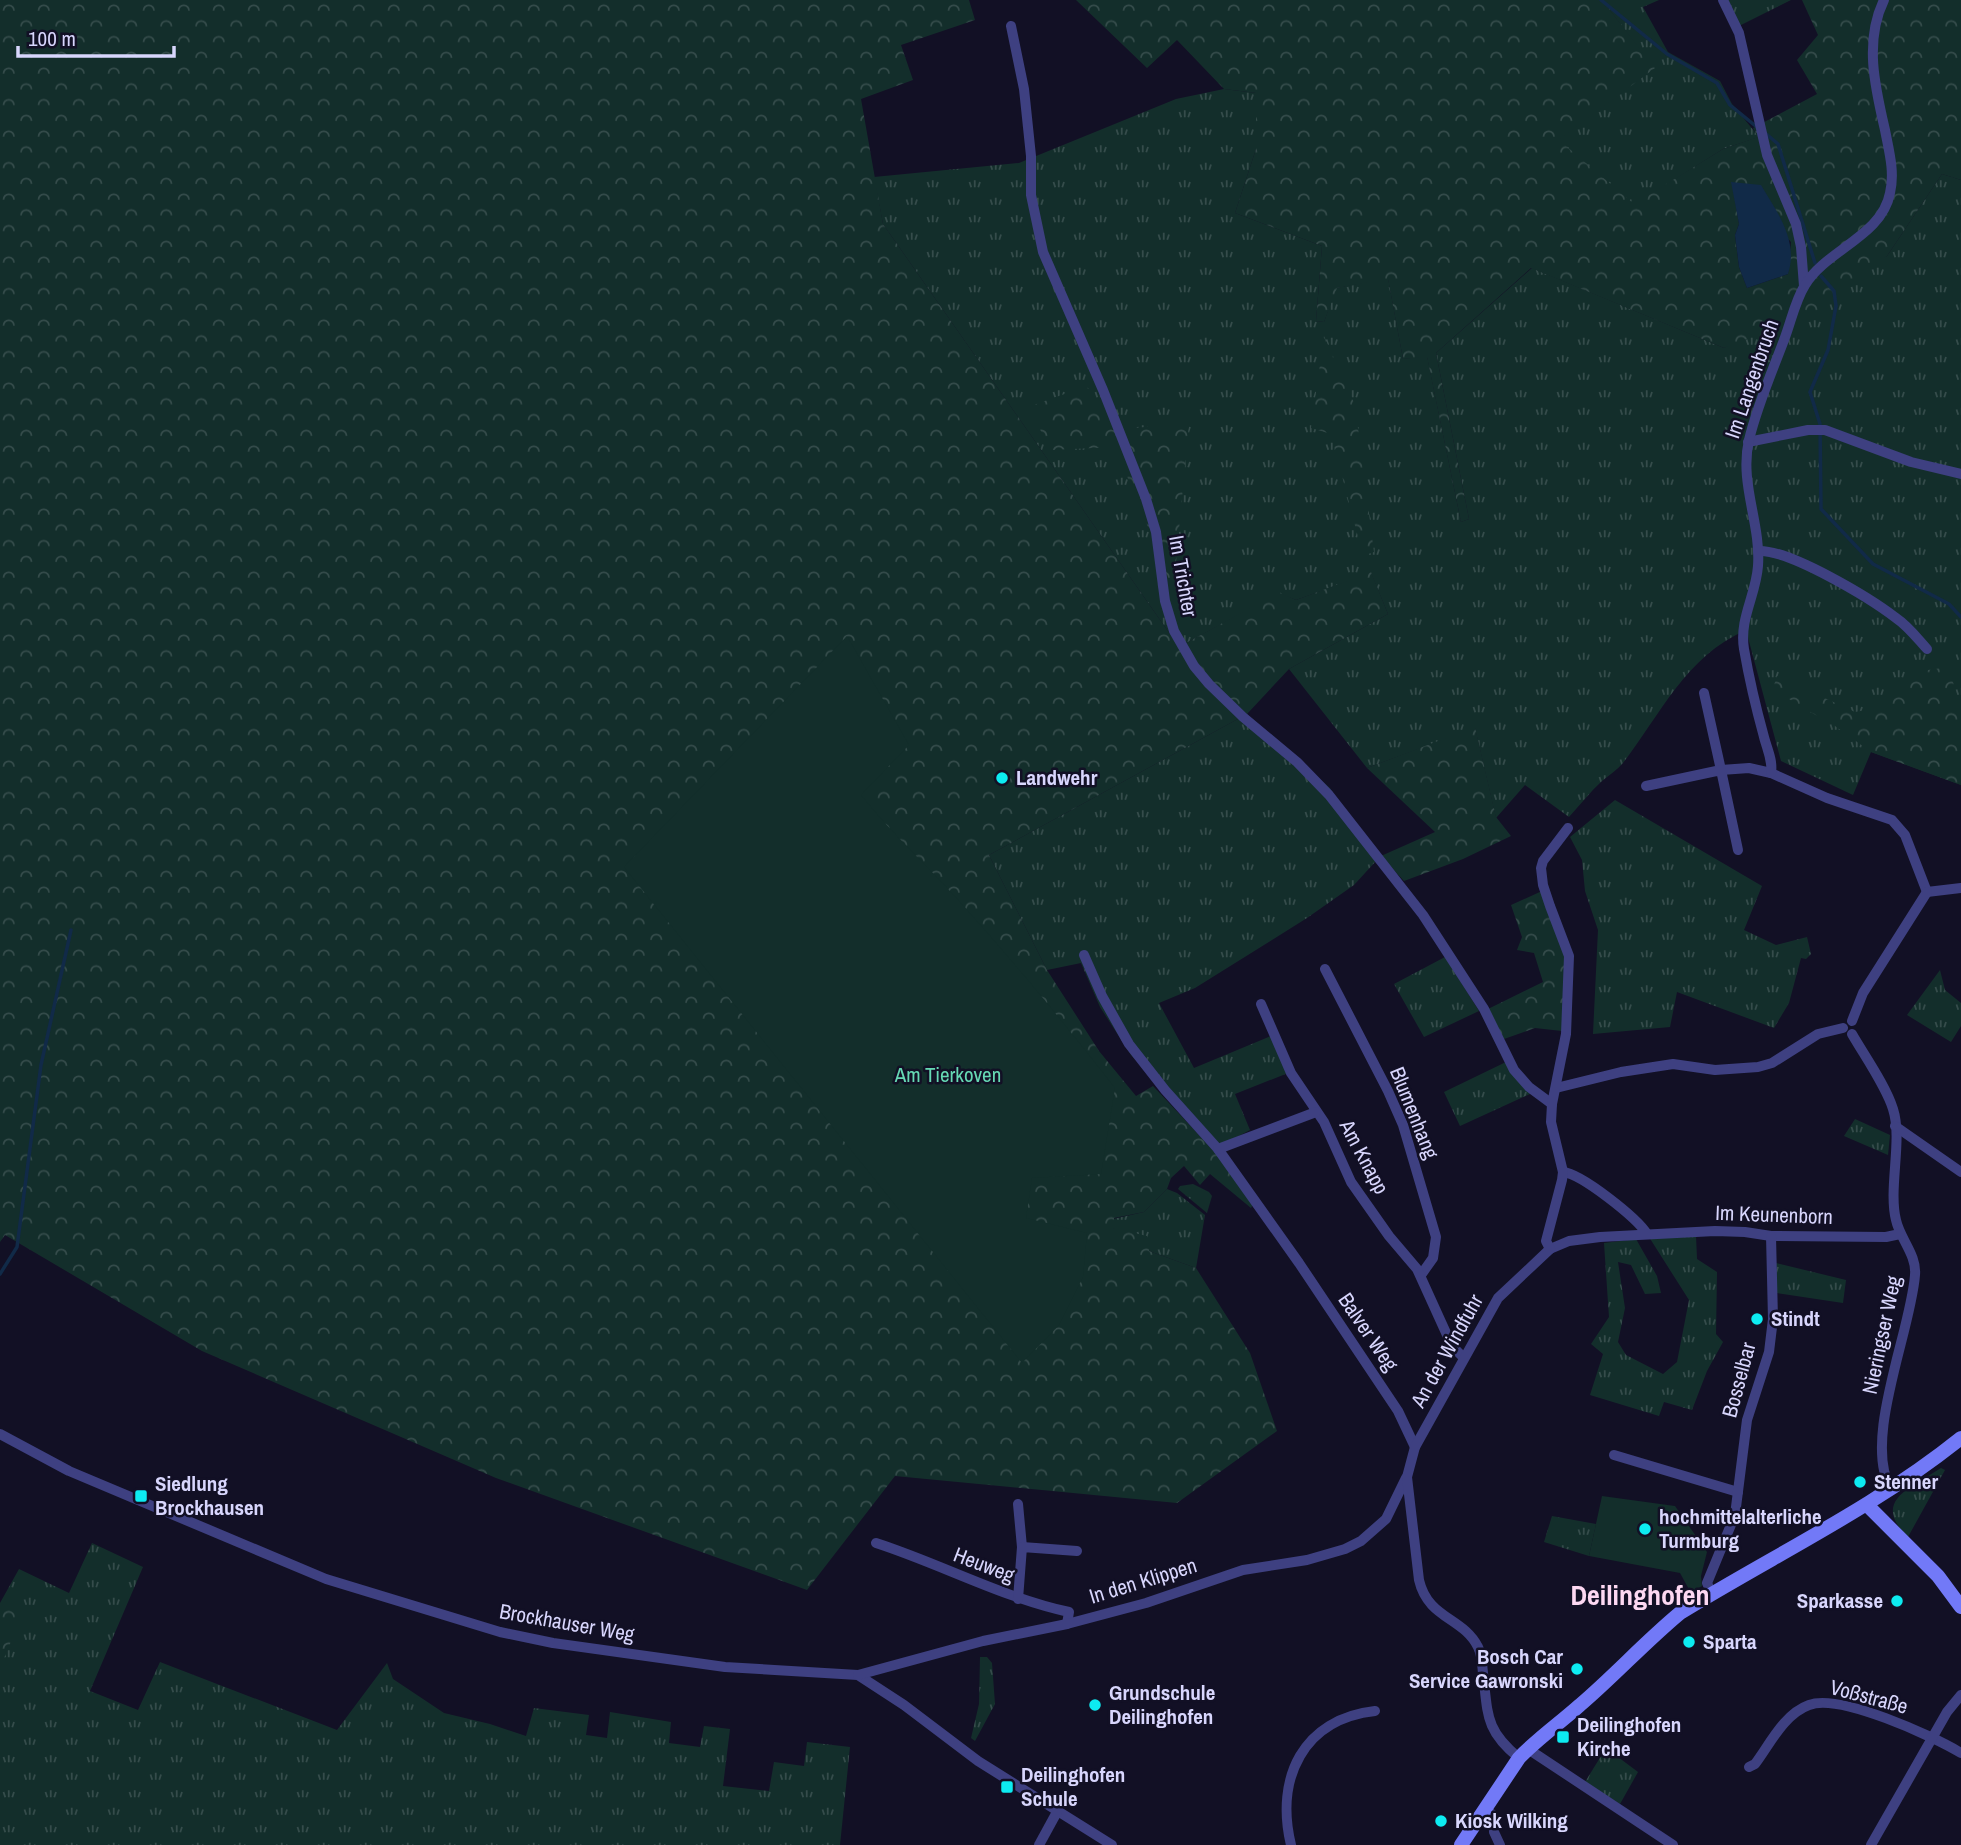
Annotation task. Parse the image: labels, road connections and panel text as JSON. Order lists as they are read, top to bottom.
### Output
{
  "streets": {
    "street": [
      "Im Langenbruch",
      "Im Trichter",
      "Blumenhang",
      "Am Knapp",
      "Im Keunenborn",
      "Balver Weg",
      "Nieringser Weg",
      "An der Windfuhr",
      "Bosselbar",
      "Heuweg",
      "In den Klippen",
      "Brockhauser Weg",
      "Voßstraße"
    ]
  },
  "crossings": [
    ["Blumenhang", "Am Knapp"],
    ["Am Knapp", "An der Windfuhr"],
    ["Im Keunenborn", "Nieringser Weg"],
    ["Im Keunenborn", "An der Windfuhr"],
    ["Im Keunenborn", "Bosselbar"],
    ["Balver Weg", "An der Windfuhr"],
    ["Heuweg", "In den Klippen"],
    ["In den Klippen", "Brockhauser Weg"]
  ],
  "districts": ["Deilinghofen"],
  "parks": ["Am Tierkoven"],
  "places": {
    "other": [
      "Landwehr",
      "Stindt",
      "Stenner",
      "hochmittelalterliche Turmburg",
      "Sparkasse",
      "Sparta",
      "Bosch Car Service Gawronski",
      "Grundschule Deilinghofen",
      "Kiosk Wilking"
    ],
    "transit": ["Siedlung Brockhausen", "Deilinghofen Kirche", "Deilinghofen Schule"]
  },
  "scale_bar": "100 m"
}
